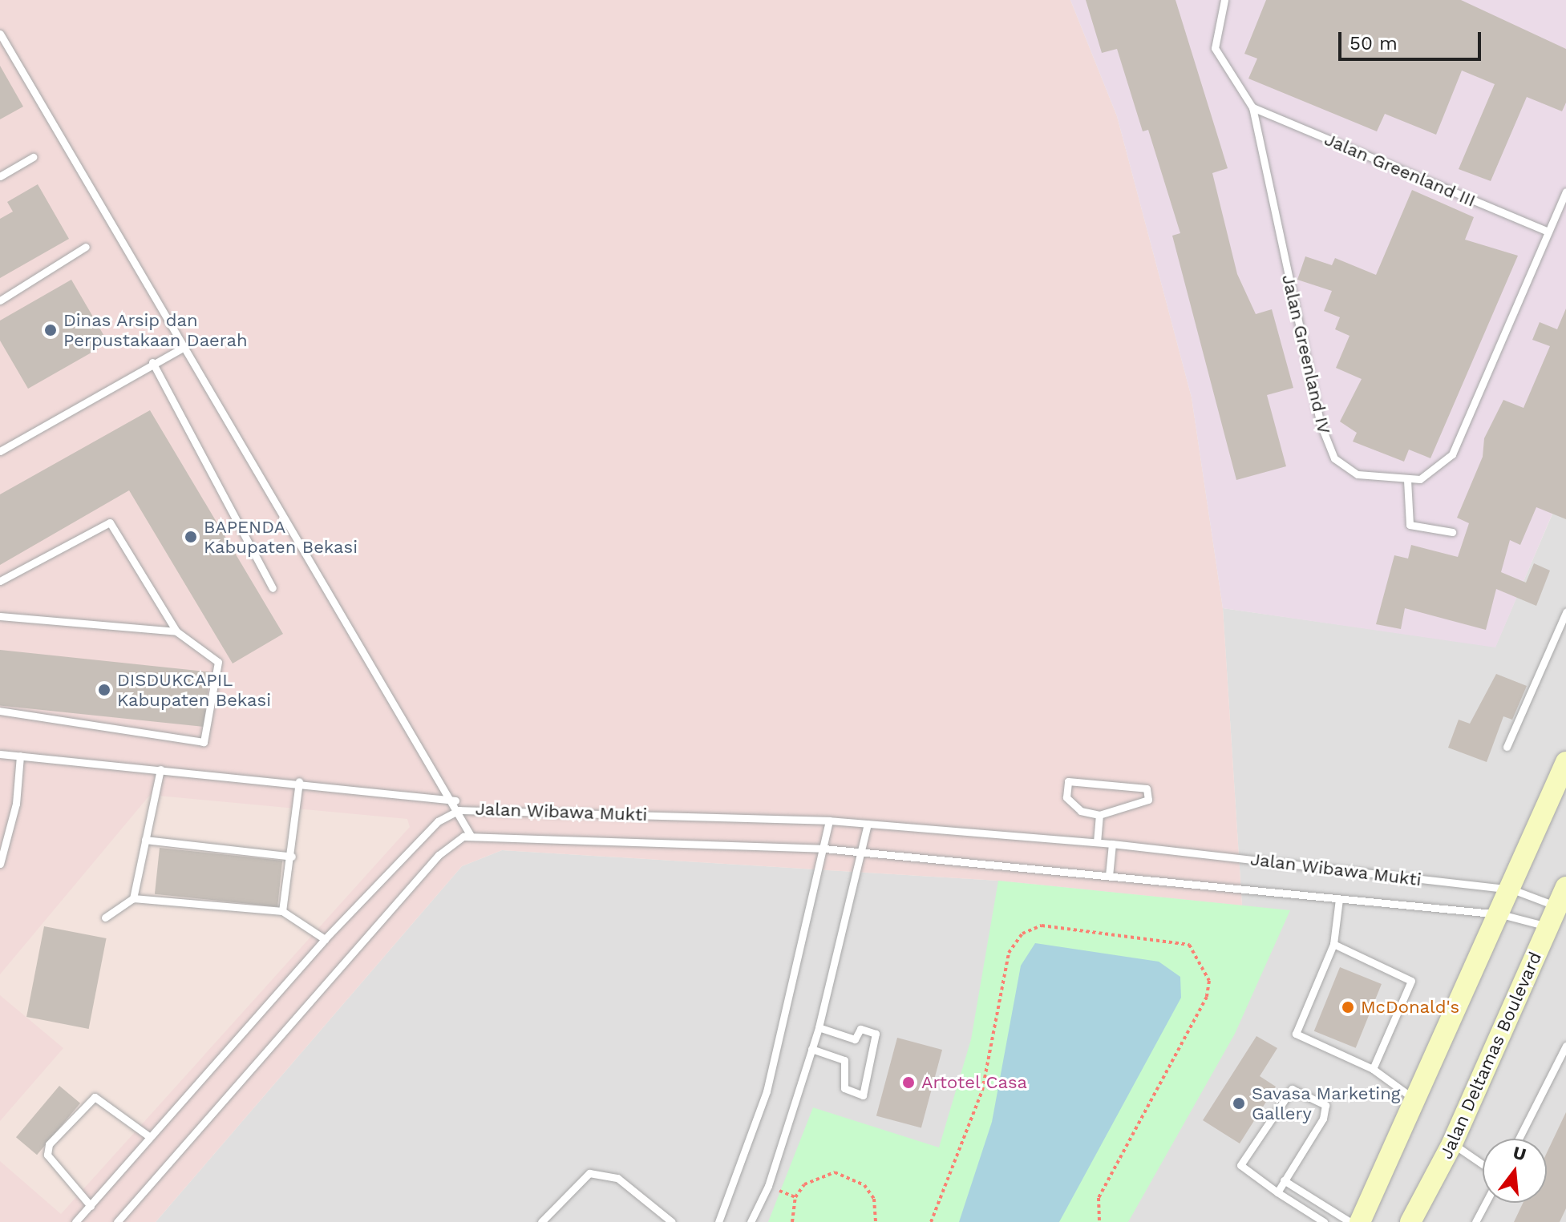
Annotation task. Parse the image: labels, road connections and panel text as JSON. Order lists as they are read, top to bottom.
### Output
{
  "streets": {
    "street": ["Jalan Deltamas Boulevard"],
    "lane": ["Jalan Greenland III", "Jalan Greenland IV", "Jalan Wibawa Mukti"]
  },
  "crossings": [
    ["Jalan Greenland III", "Jalan Greenland IV"],
    ["Jalan Wibawa Mukti", "Jalan Deltamas Boulevard"]
  ],
  "places": [
    "Dinas Arsip dan Perpustakaan Daerah",
    "BAPENDA Kabupaten Bekasi",
    "DISDUKCAPIL Kabupaten Bekasi",
    "McDonald's",
    "Artotel Casa",
    "Savasa Marketing Gallery"
  ],
  "scale_bar": "50 m",
  "north": "top"
}
